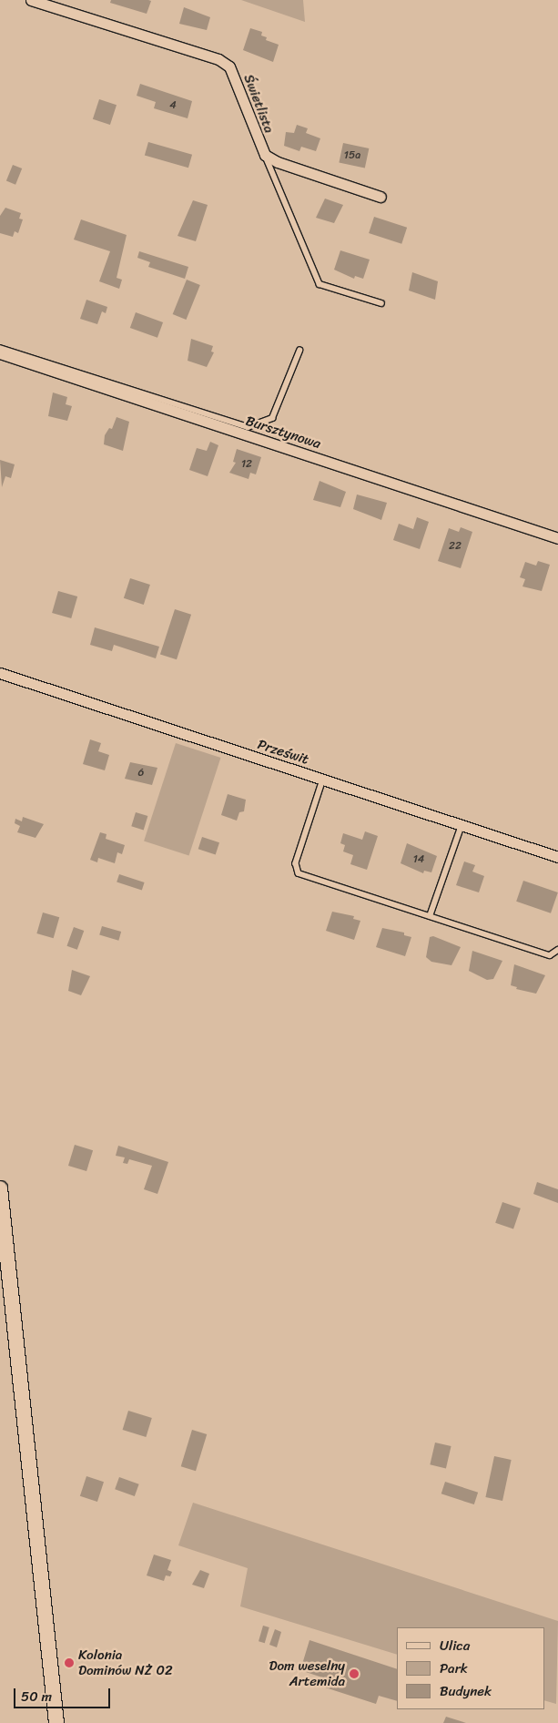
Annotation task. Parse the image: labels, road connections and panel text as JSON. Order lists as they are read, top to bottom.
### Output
{
  "streets": {
    "street": ["Świetlista", "Bursztynowa", "Prześwit"]
  },
  "places": ["Kolonia Dominów NŻ 02", "Dom weselny Artemida"],
  "house_numbers": [
    "4",
    "15a",
    "12",
    "22",
    "6",
    "14"
  ],
  "legend": ["Ulica", "Park", "Budynek"],
  "scale_bar": "50 m"
}
